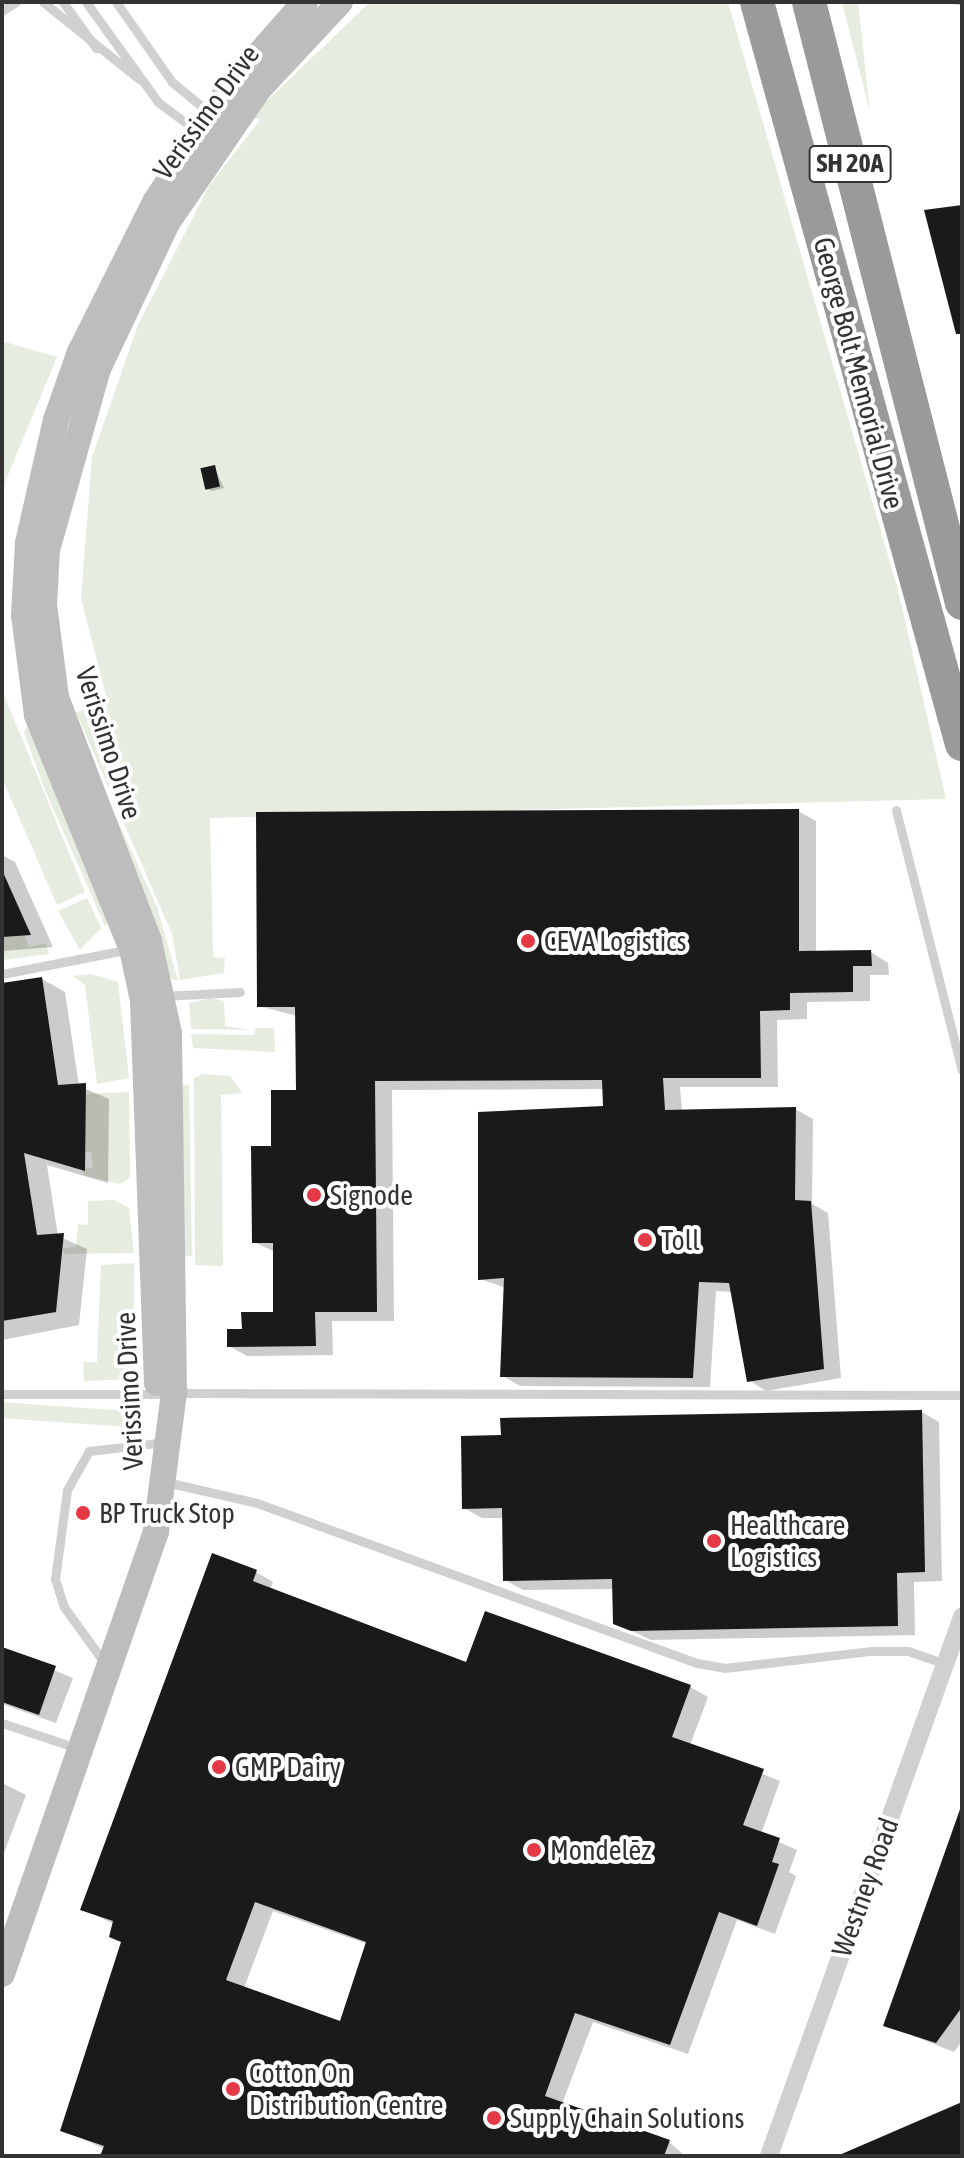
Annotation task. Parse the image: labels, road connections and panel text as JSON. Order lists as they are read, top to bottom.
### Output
{
  "streets": {
    "highway": ["SH 20A", "George Bolt Memorial Drive"],
    "street": ["Verissimo Drive", "Westney Road"]
  },
  "places": [
    "CEVA Logistics",
    "Signode",
    "Toll",
    "BP Truck Stop",
    "Healthcare Logistics",
    "GMP Dairy",
    "Mondelēz",
    "Cotton On Distribution Centre",
    "Supply Chain Solutions"
  ]
}
